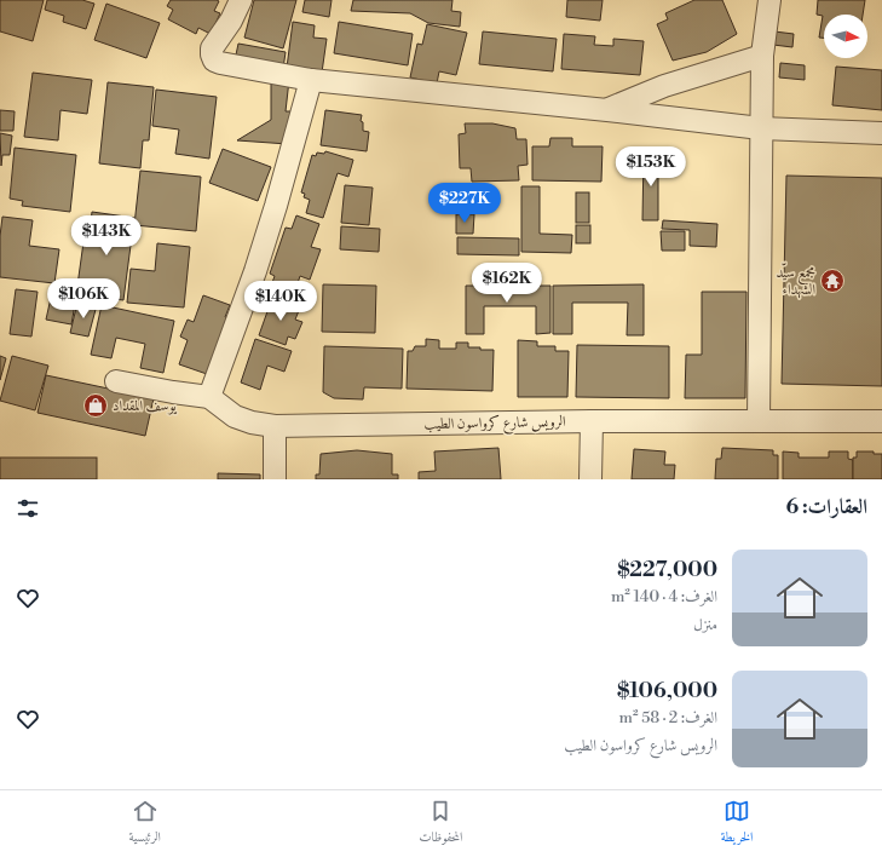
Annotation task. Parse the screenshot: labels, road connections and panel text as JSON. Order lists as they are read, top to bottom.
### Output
{
  "streets": {
    "street": ["الرويس شارع كرواسون الطيب"]
  },
  "places": {
    "temple": ["مجمع سيّد الشهداء"],
    "shop": ["يوسف المقداد"]
  },
  "north": "right",
  "page": {
    "price": [
      "$153K",
      "$227K",
      "$143K",
      "$162K",
      "$106K",
      "$140K"
    ],
    "heading": "العقارات: 6",
    "list": [
      {
        "name": "$227,000",
        "note": "الغرف: 4 · 140 m² · منزل"
      },
      {
        "name": "$106,000",
        "note": "الغرف: 2 · 58 m² · الرويس شارع كرواسون الطيب"
      }
    ],
    "tabs": ["الخريطة", "المحفوظات", "الرئيسية"]
  }
}
